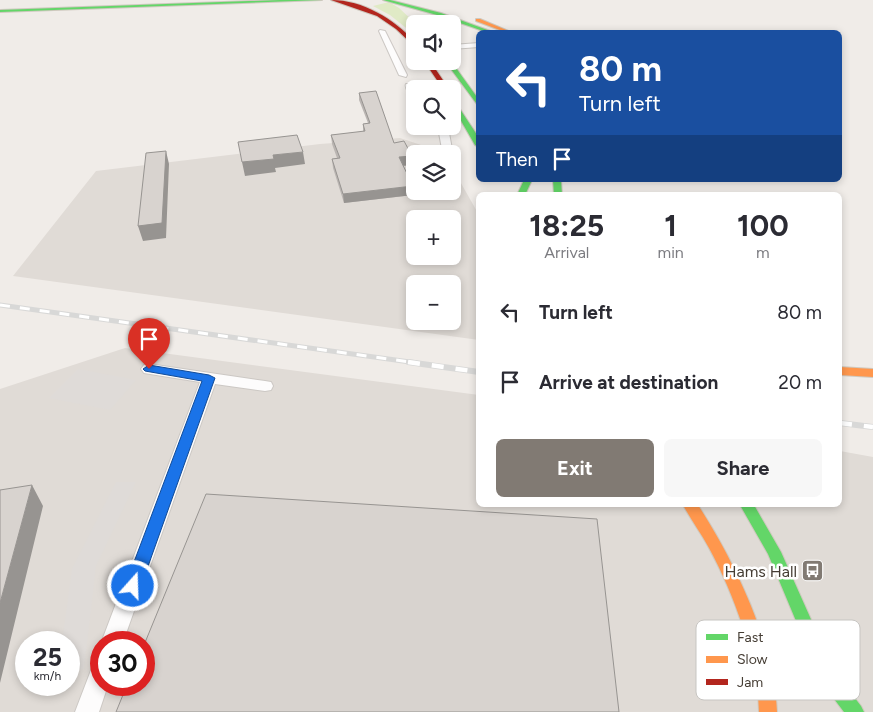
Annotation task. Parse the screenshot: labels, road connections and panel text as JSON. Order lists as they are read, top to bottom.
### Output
{
  "places": {
    "bus stop": ["Hams Hall"]
  },
  "legend": ["Fast", "Slow", "Jam"],
  "page": {
    "map_buttons": ["+", "−"],
    "turn": ["80 m", "Turn left"],
    "then": "Then",
    "eta": [
      "18:25",
      "Arrival",
      "1",
      "min",
      "100",
      "m"
    ],
    "list": [
      {
        "name": "Turn left",
        "value": "80 m"
      },
      {
        "name": "Arrive at destination",
        "value": "20 m"
      }
    ],
    "buttons": ["Exit", "Share"],
    "speed": "25 km/h",
    "limit": "30"
  }
}
